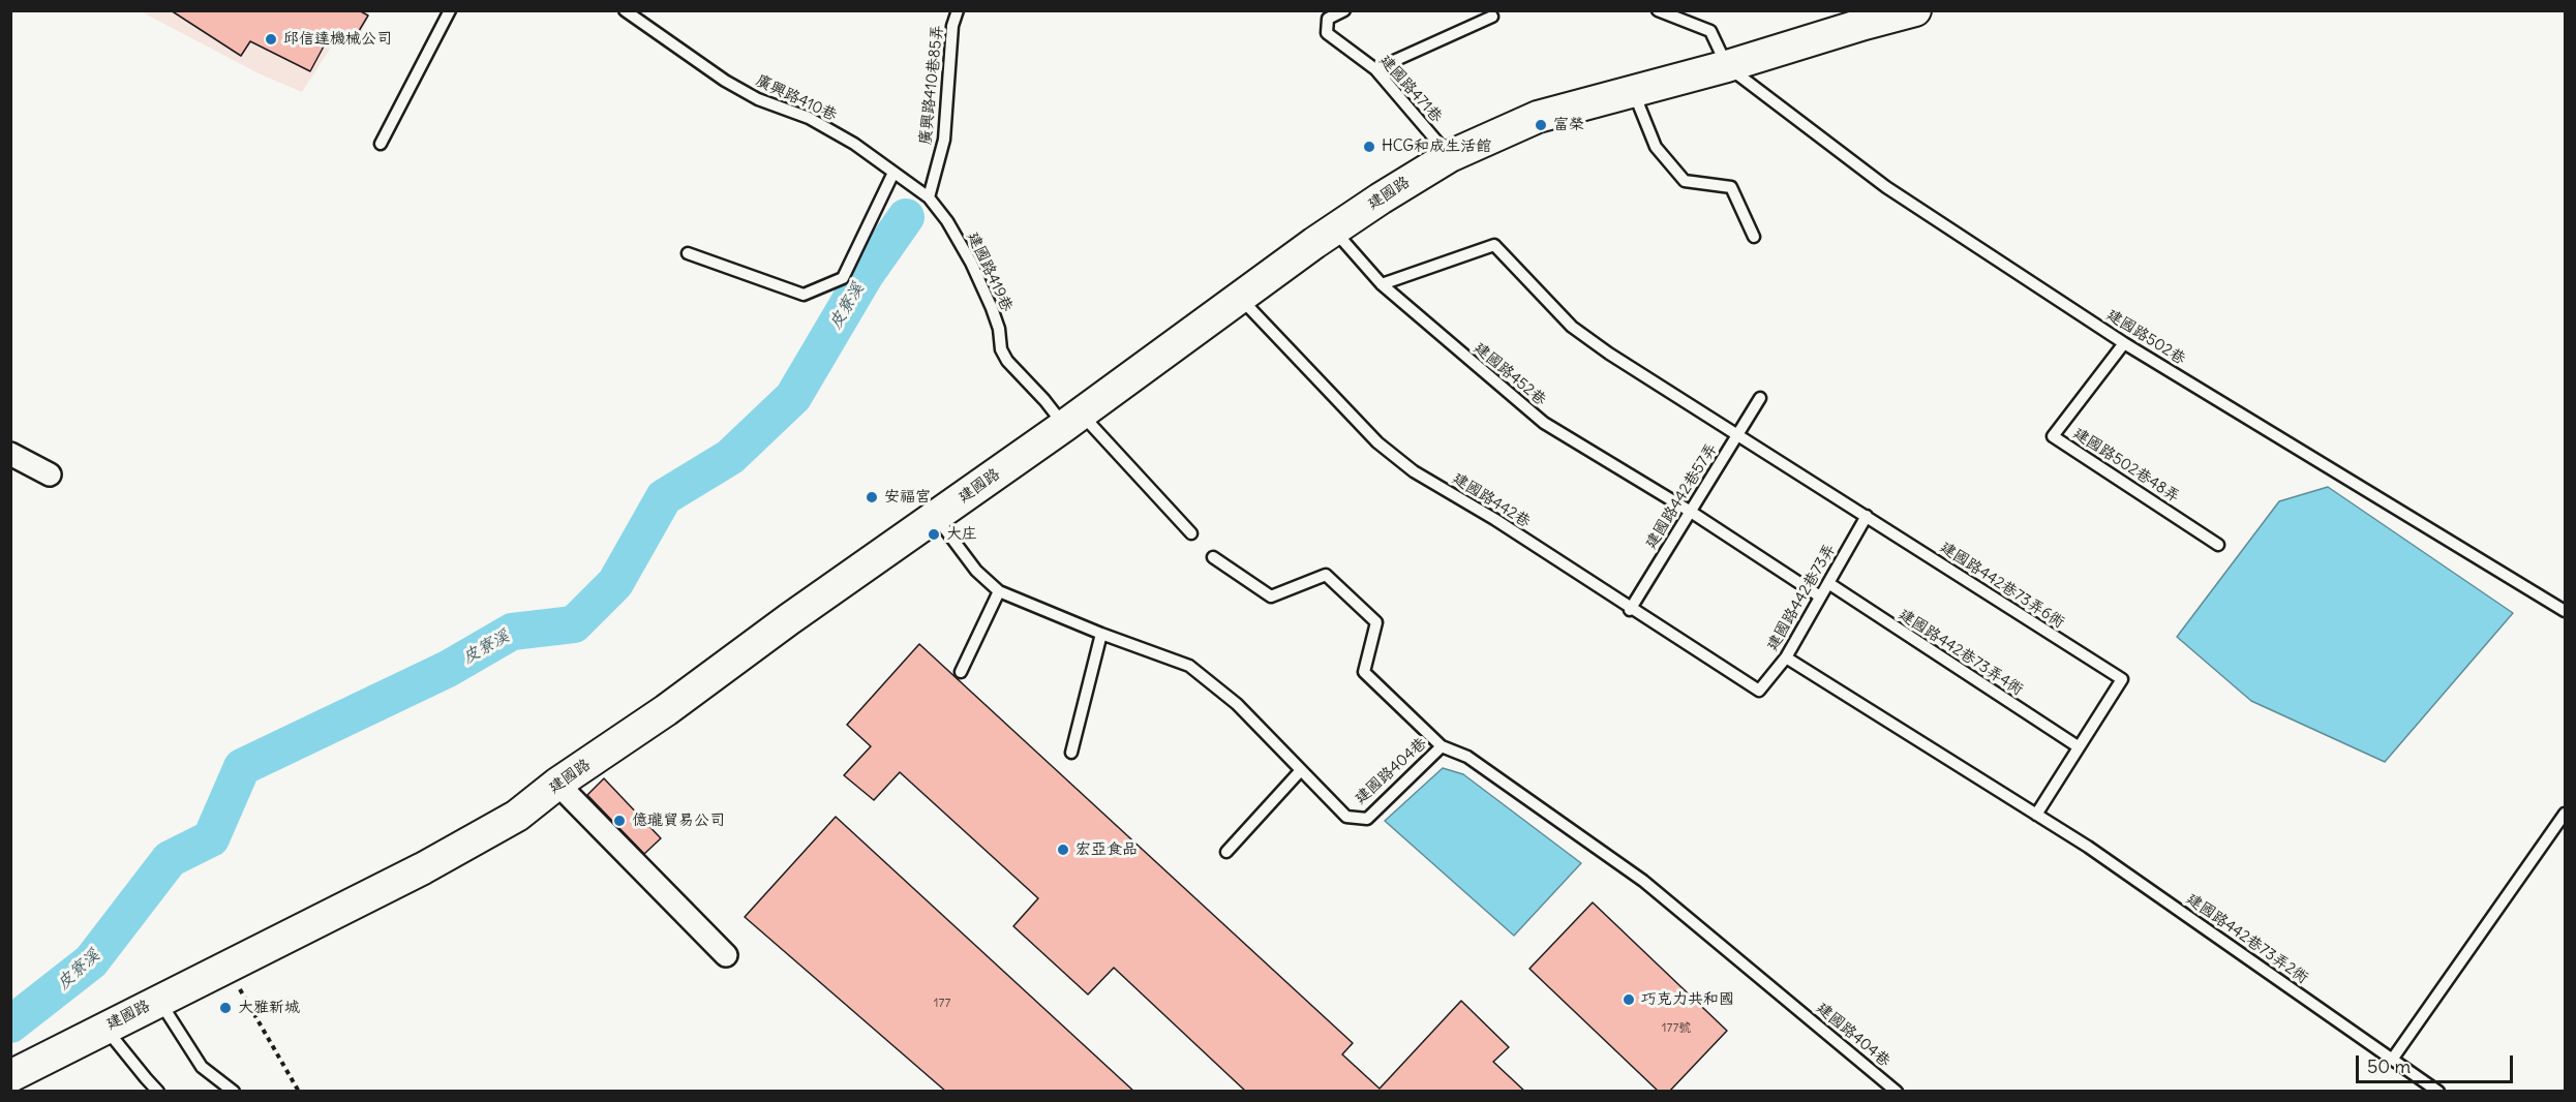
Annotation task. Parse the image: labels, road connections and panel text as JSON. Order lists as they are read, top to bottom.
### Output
{
  "streets": {
    "street": ["建國路"],
    "lane": [
      "廣興路410巷85弄",
      "建國路471巷",
      "廣興路410巷",
      "建國路419巷",
      "建國路502巷",
      "建國路452巷",
      "建國路502巷48弄",
      "建國路442巷57弄",
      "建國路442巷",
      "建國路442巷73弄6衖",
      "建國路442巷73弄",
      "建國路442巷73弄4衖",
      "建國路404巷",
      "建國路442巷73弄2衖"
    ]
  },
  "crossings": [
    ["廣興路410巷85弄", "建國路419巷"],
    ["建國路471巷", "建國路"],
    ["廣興路410巷", "建國路419巷"],
    ["建國路", "建國路419巷"],
    ["建國路", "建國路502巷"],
    ["建國路", "建國路452巷"],
    ["建國路", "建國路442巷"],
    ["建國路", "建國路404巷"],
    ["建國路502巷", "建國路502巷48弄"],
    ["建國路452巷", "建國路442巷57弄"],
    ["建國路452巷", "建國路442巷73弄6衖"],
    ["建國路452巷", "建國路442巷73弄"],
    ["建國路442巷57弄", "建國路442巷"],
    ["建國路442巷57弄", "建國路442巷73弄6衖"],
    ["建國路442巷", "建國路442巷73弄"],
    ["建國路442巷73弄6衖", "建國路442巷73弄"],
    ["建國路442巷73弄6衖", "建國路442巷73弄4衖"],
    ["建國路442巷73弄", "建國路442巷73弄4衖"],
    ["建國路442巷73弄", "建國路442巷73弄2衖"]
  ],
  "water": ["皮寮溪"],
  "places": [
    "邱信達機械公司",
    "富榮",
    "HCG和成生活館",
    "安福宮",
    "大庄",
    "億瓏貿易公司",
    "宏亞食品",
    "巧克力共和國",
    "大雅新城"
  ],
  "house_numbers": ["177", "177號"],
  "scale_bar": "50 m"
}
